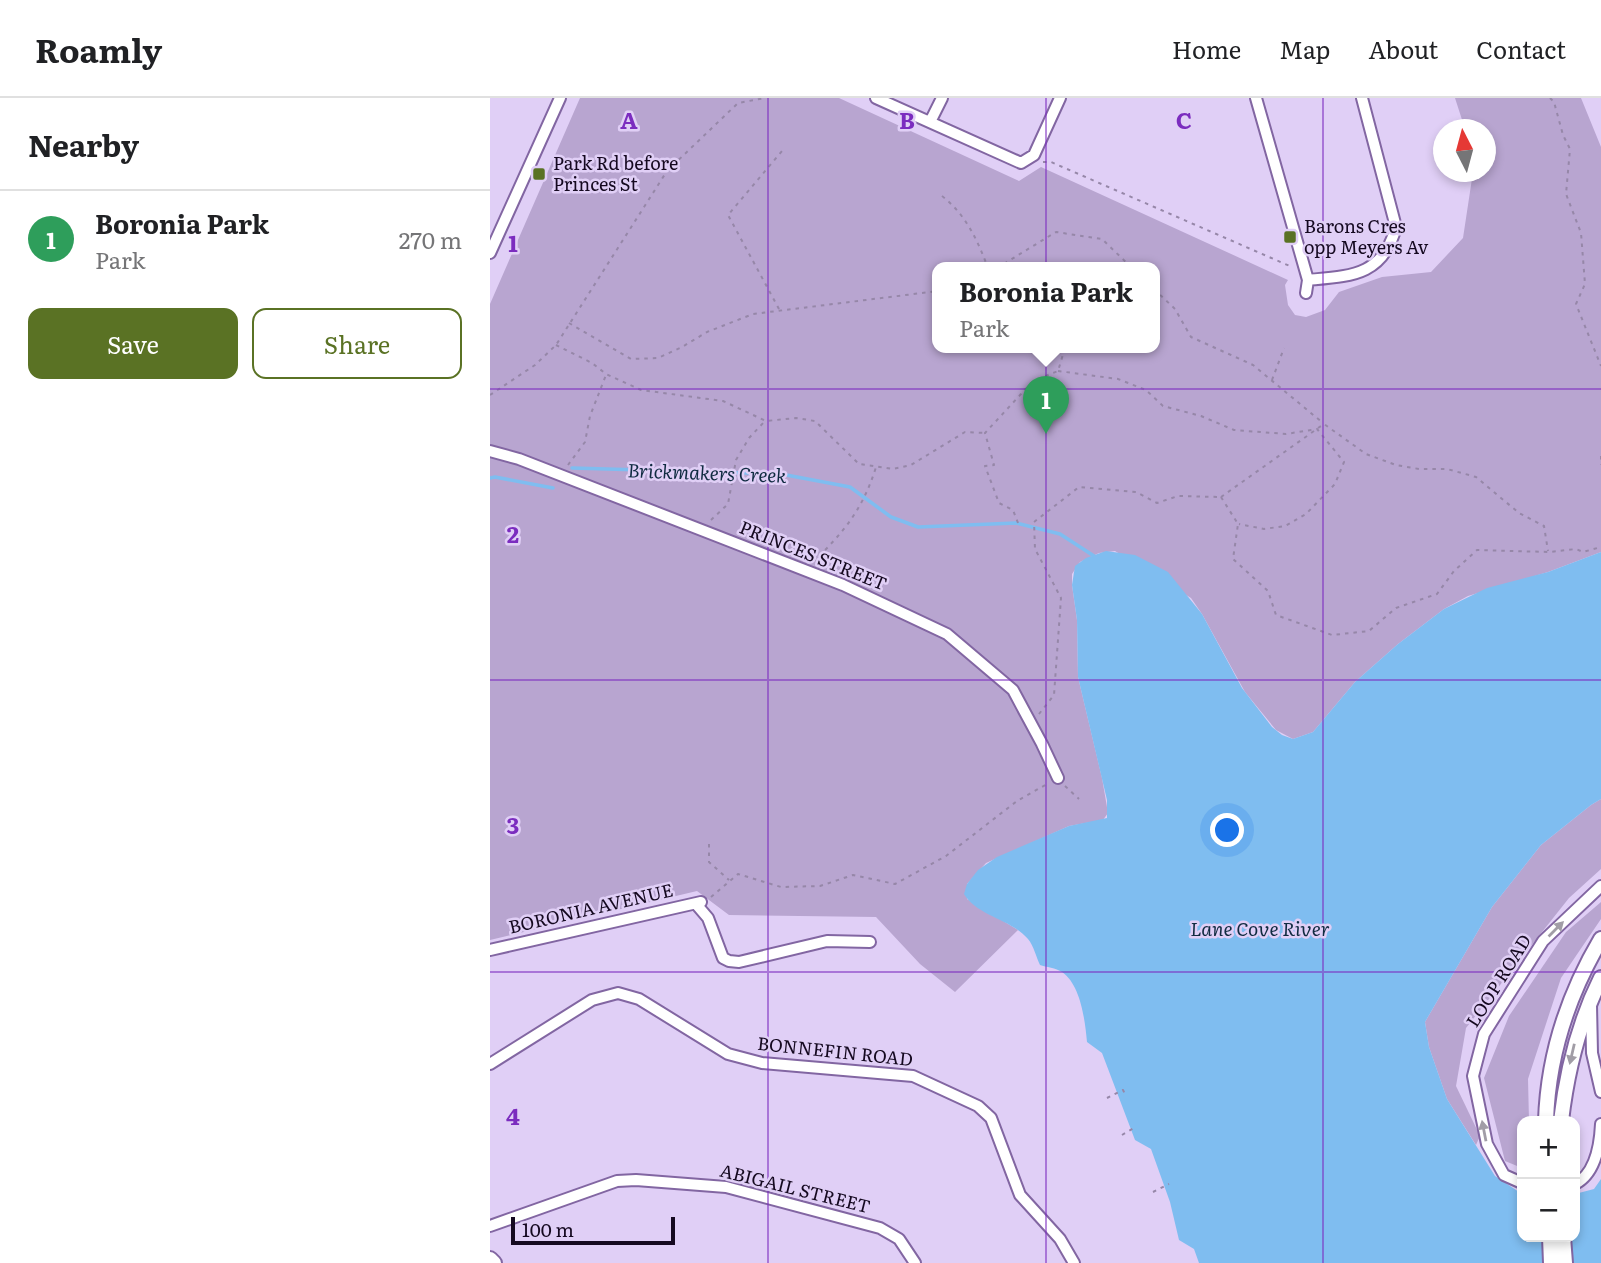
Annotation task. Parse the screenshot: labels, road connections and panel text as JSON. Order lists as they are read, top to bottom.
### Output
{
  "streets": {
    "street": [
      "PRINCES STREET",
      "BORONIA AVENUE",
      "LOOP ROAD",
      "BONNEFIN ROAD",
      "ABIGAIL STREET"
    ]
  },
  "one_way": ["LOOP ROAD"],
  "water": ["Brickmakers Creek", "Lane Cove River"],
  "places": {
    "transit": ["Park Rd before Princes St", "Barons Cres opp Meyers Av"]
  },
  "scale_bar": "100 m",
  "north": "top",
  "page": {
    "header": "Roamly",
    "nav": [
      "Home",
      "Map",
      "About",
      "Contact"
    ],
    "heading": "Nearby",
    "list": [
      {
        "mark": "1",
        "name": "Boronia Park",
        "note": "Park",
        "value": "270 m"
      }
    ],
    "popup": ["Boronia Park", "Park"],
    "buttons": ["Save", "Share"],
    "pins": "1",
    "map_buttons": ["+", "−"],
    "scale": "100 m"
  },
  "grid": {
    "columns": ["A", "B", "C"],
    "rows": [
      "1",
      "2",
      "3",
      "4"
    ]
  }
}
